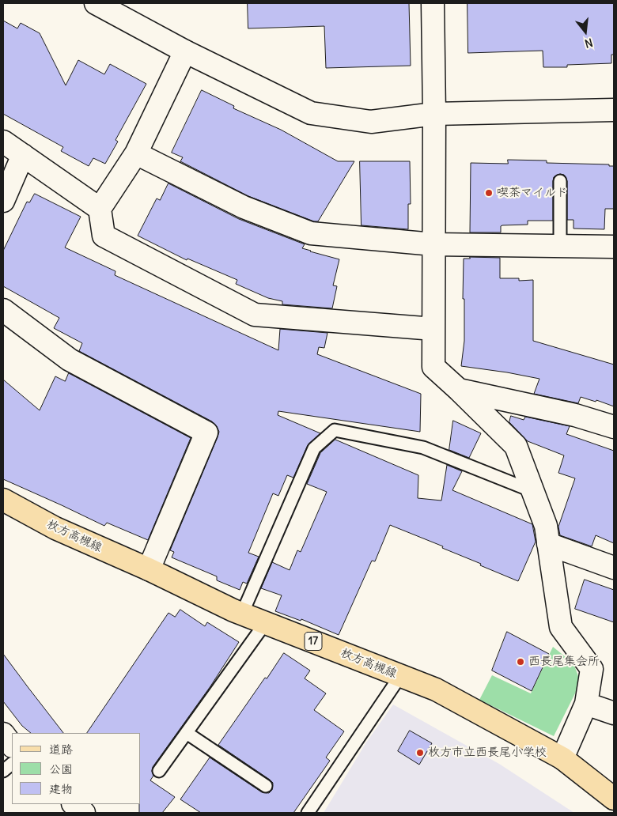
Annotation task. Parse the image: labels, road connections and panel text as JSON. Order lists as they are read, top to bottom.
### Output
{
  "streets": {
    "main road": ["枚方高槻線", "17"]
  },
  "places": ["喫茶マイルド", "西長尾集会所", "枚方市立西長尾小学校"],
  "legend": ["道路", "公園", "建物"],
  "north": "bottom"
}
